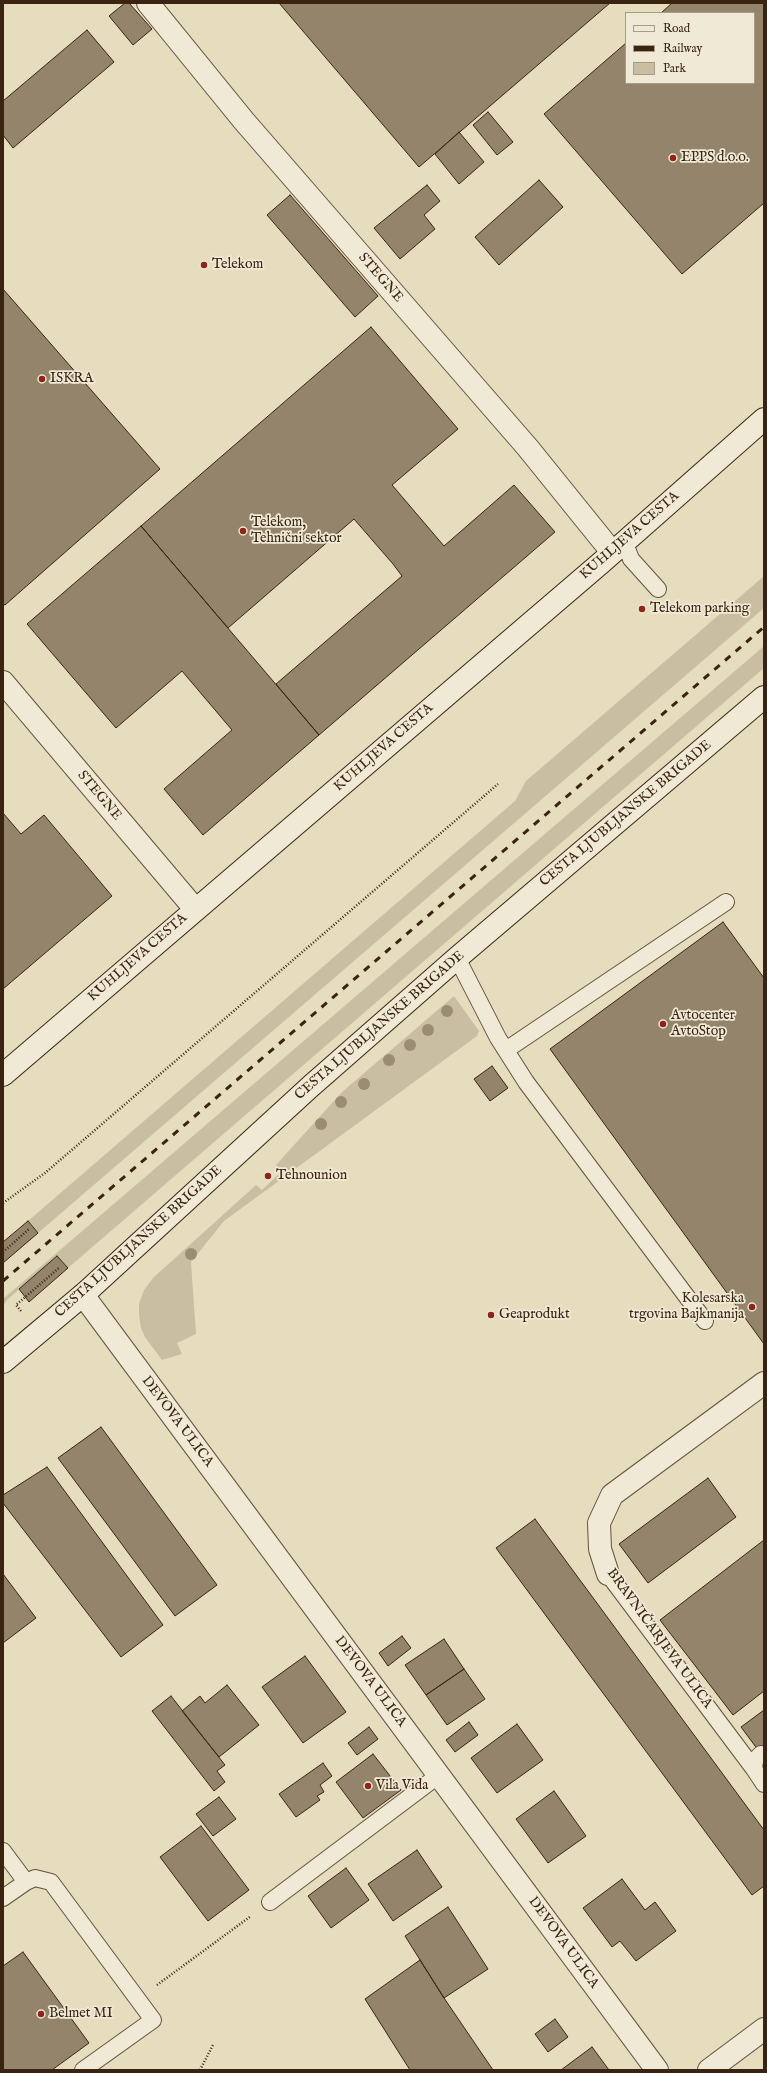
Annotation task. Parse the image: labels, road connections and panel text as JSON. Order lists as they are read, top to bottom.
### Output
{
  "streets": {
    "street": [
      "STEGNE",
      "KUHLJEVA CESTA",
      "CESTA LJUBLJANSKE BRIGADE",
      "DEVOVA ULICA",
      "BRAVNIČARJEVA ULICA"
    ]
  },
  "crossings": [
    ["STEGNE", "KUHLJEVA CESTA"],
    ["CESTA LJUBLJANSKE BRIGADE", "DEVOVA ULICA"]
  ],
  "places": [
    "EPPS d.o.o.",
    "Telekom",
    "ISKRA",
    "Telekom, Tehnični sektor",
    "Telekom parking",
    "Avtocenter AvtoStop",
    "Tehnounion",
    "Kolesarska trgovina Bajkmanija",
    "Geaprodukt",
    "Vila Vida",
    "Belmet MI"
  ],
  "legend": ["Road", "Railway", "Park"]
}
